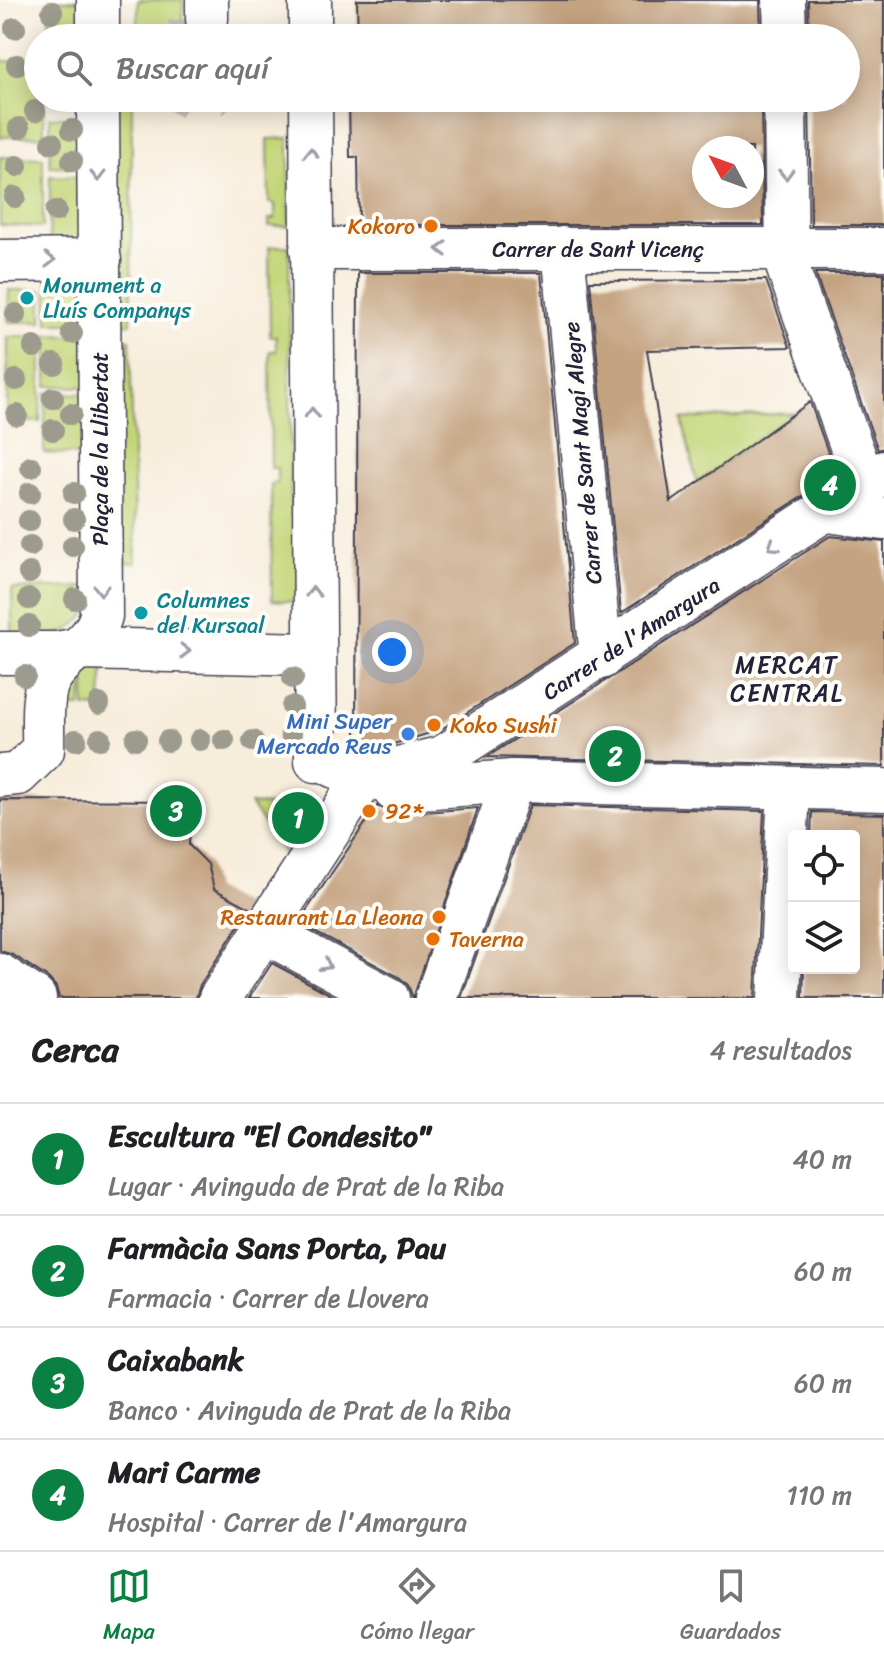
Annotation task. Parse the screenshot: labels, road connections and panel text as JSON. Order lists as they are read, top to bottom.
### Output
{
  "streets": {
    "street": [
      "Carrer de Sant Vicenç",
      "Plaça de la Llibertat",
      "Carrer de Sant Magí Alegre",
      "Carrer de l'Amargura"
    ]
  },
  "crossings": [
    ["Carrer de Sant Vicenç", "Carrer de Sant Magí Alegre"],
    ["Carrer de Sant Magí Alegre", "Carrer de l'Amargura"]
  ],
  "one_way": ["Carrer de Sant Vicenç", "Carrer de l'Amargura"],
  "districts": ["MERCAT CENTRAL"],
  "places": [
    "Kokoro",
    "Monument a Lluís Companys",
    "Columnes del Kursaal",
    "Koko Sushi",
    "Mini Super Mercado Reus",
    "92*",
    "Restaurant La Lleona",
    "Taverna"
  ],
  "north": "top left",
  "page": {
    "search": "Buscar aquí",
    "pins": [
      "4",
      "2",
      "3",
      "1"
    ],
    "heading": ["Cerca", "4 resultados"],
    "list": [
      {
        "mark": "1",
        "name": "Escultura \"El Condesito\"",
        "note": "Lugar · Avinguda de Prat de la Riba",
        "value": "40 m"
      },
      {
        "mark": "2",
        "name": "Farmàcia Sans Porta, Pau",
        "note": "Farmacia · Carrer de Llovera",
        "value": "60 m"
      },
      {
        "mark": "3",
        "name": "Caixabank",
        "note": "Banco · Avinguda de Prat de la Riba",
        "value": "60 m"
      },
      {
        "mark": "4",
        "name": "Mari Carme",
        "note": "Hospital · Carrer de l'Amargura",
        "value": "110 m"
      }
    ],
    "nav": ["Mapa", "Cómo llegar", "Guardados"]
  }
}
